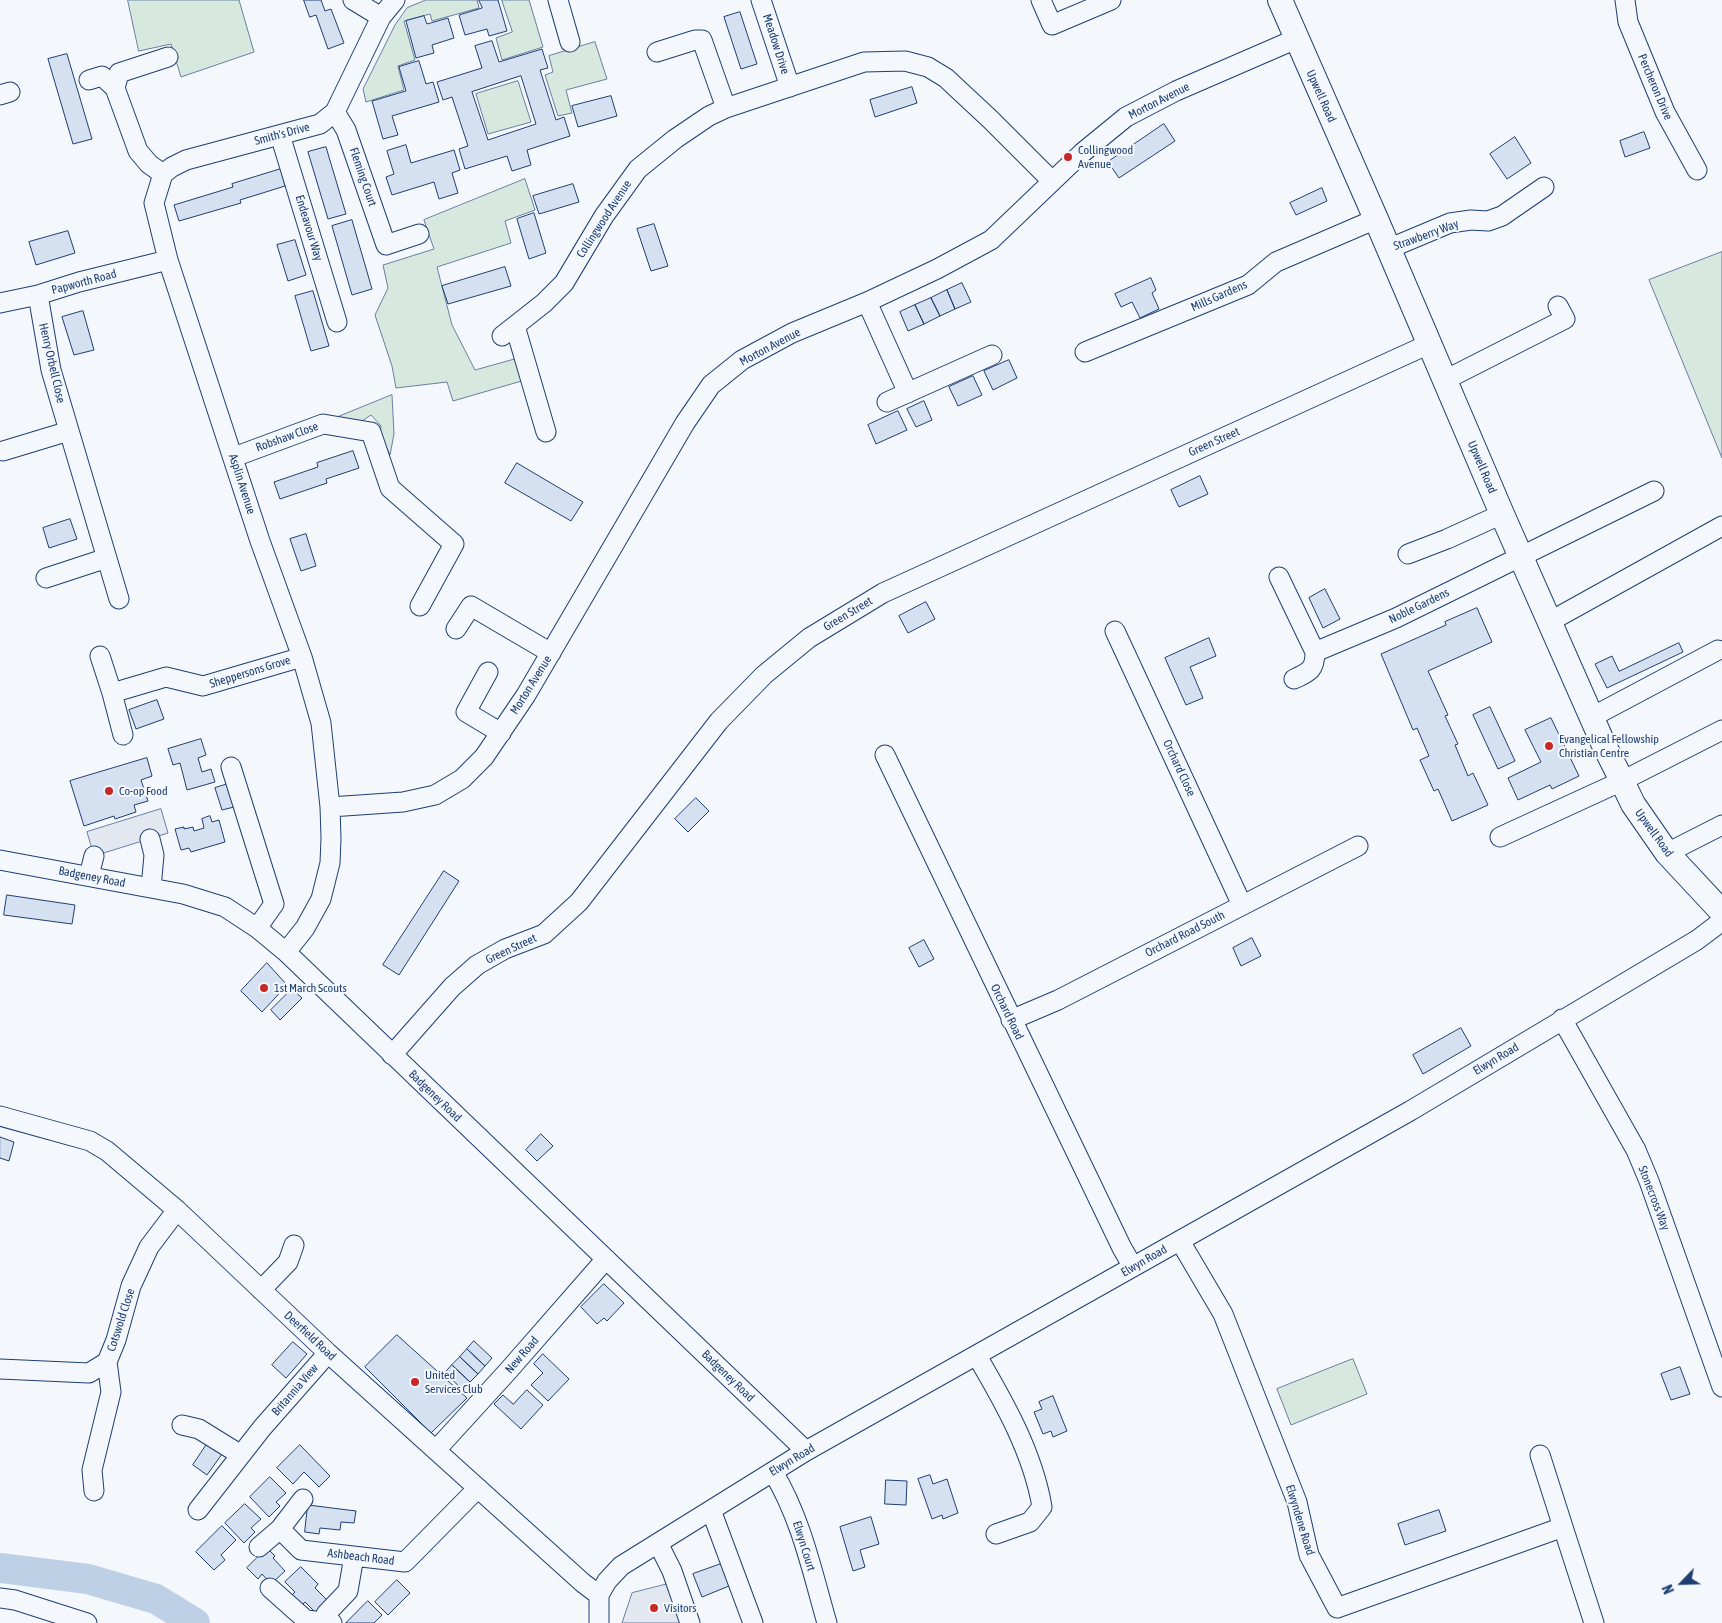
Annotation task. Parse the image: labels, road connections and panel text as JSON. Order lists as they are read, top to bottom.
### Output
{
  "streets": {
    "main road": ["Upwell Road"],
    "street": [
      "Meadow Drive",
      "Percheron Drive",
      "Morton Avenue",
      "Smith's Drive",
      "Fleming Court",
      "Collingwood Avenue",
      "Endeavour Way",
      "Strawberry Way",
      "Papworth Road",
      "Mills Gardens",
      "Henry Orbell Close",
      "Robshaw Close",
      "Green Street",
      "Asplin Avenue",
      "Noble Gardens",
      "Sheppersons Grove",
      "Orchard Close",
      "Badgeney Road",
      "Orchard Road South",
      "Orchard Road",
      "Elwyn Road",
      "Stonecross Way",
      "Cotswold Close",
      "Deerfield Road",
      "New Road",
      "Britannia View",
      "Elwyndene Road",
      "Elwyn Court",
      "Ashbeach Road"
    ]
  },
  "crossings": [
    ["Meadow Drive", "Collingwood Avenue"],
    ["Upwell Road", "Morton Avenue"],
    ["Upwell Road", "Strawberry Way"],
    ["Upwell Road", "Mills Gardens"],
    ["Upwell Road", "Green Street"],
    ["Upwell Road", "Noble Gardens"],
    ["Morton Avenue", "Collingwood Avenue"],
    ["Morton Avenue", "Asplin Avenue"],
    ["Smith's Drive", "Fleming Court"],
    ["Smith's Drive", "Endeavour Way"],
    ["Smith's Drive", "Asplin Avenue"],
    ["Papworth Road", "Henry Orbell Close"],
    ["Papworth Road", "Asplin Avenue"],
    ["Robshaw Close", "Asplin Avenue"],
    ["Green Street", "Badgeney Road"],
    ["Asplin Avenue", "Sheppersons Grove"],
    ["Asplin Avenue", "Badgeney Road"],
    ["Orchard Close", "Orchard Road South"],
    ["Badgeney Road", "Elwyn Road"],
    ["Badgeney Road", "New Road"],
    ["Orchard Road South", "Orchard Road"],
    ["Orchard Road", "Elwyn Road"],
    ["Elwyn Road", "Stonecross Way"],
    ["Elwyn Road", "Deerfield Road"],
    ["Elwyn Road", "Elwyndene Road"],
    ["Elwyn Road", "Elwyn Court"],
    ["Cotswold Close", "Deerfield Road"],
    ["Deerfield Road", "New Road"],
    ["Deerfield Road", "Britannia View"],
    ["Deerfield Road", "Ashbeach Road"]
  ],
  "places": [
    "Collingwood Avenue",
    "Evangelical Fellowship Christian Centre",
    "Co-op Food",
    "1st March Scouts",
    "United Services Club",
    "Visitors"
  ],
  "north": "bottom left"
}
